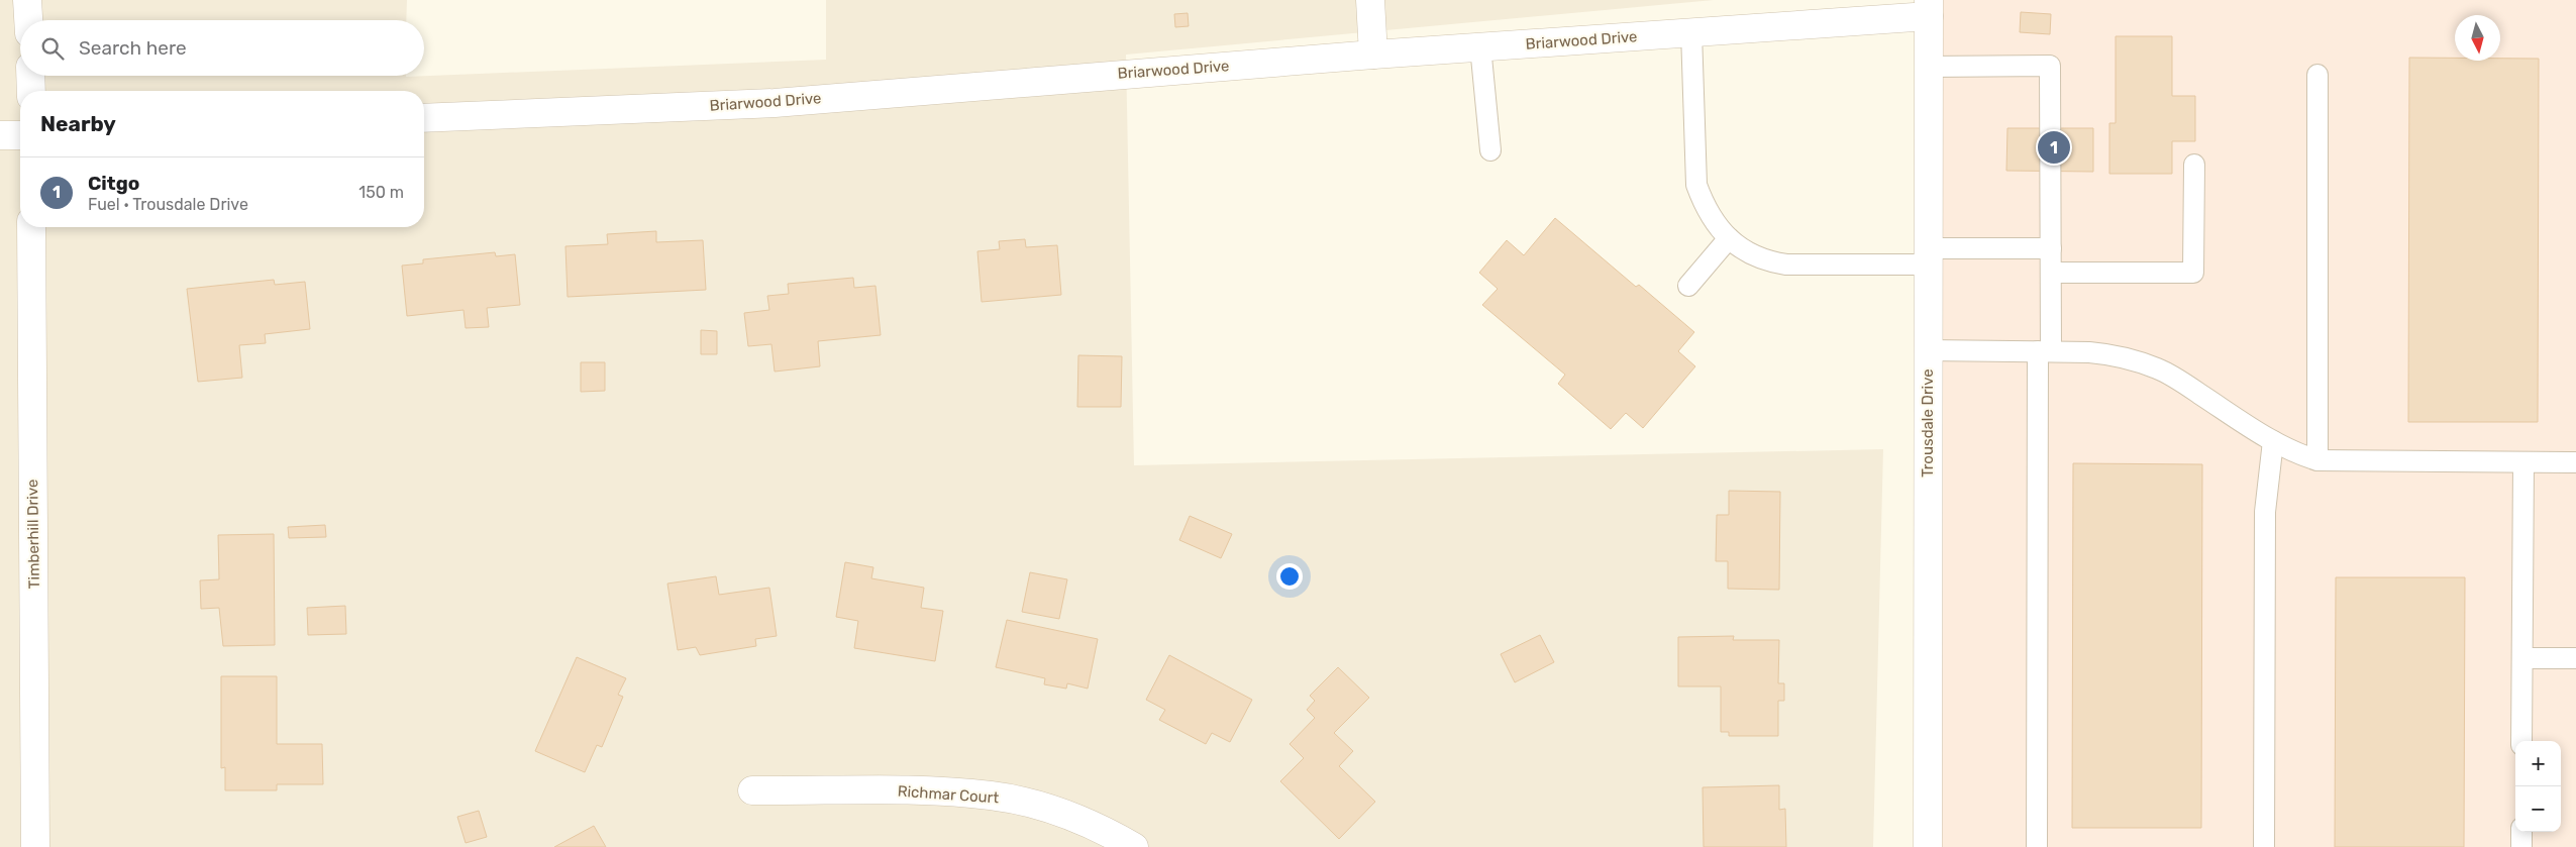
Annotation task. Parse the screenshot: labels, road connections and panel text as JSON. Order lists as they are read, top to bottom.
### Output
{
  "streets": {
    "street": [
      "Briarwood Drive",
      "Trousdale Drive",
      "Timberhill Drive",
      "Richmar Court"
    ]
  },
  "crossings": [
    ["Briarwood Drive", "Trousdale Drive"]
  ],
  "north": "bottom",
  "page": {
    "search": "Search here",
    "heading": "Nearby",
    "pins": "1",
    "list": [
      {
        "mark": "1",
        "name": "Citgo",
        "note": "Fuel · Trousdale Drive",
        "value": "150 m"
      }
    ],
    "map_buttons": ["+", "−"]
  }
}
